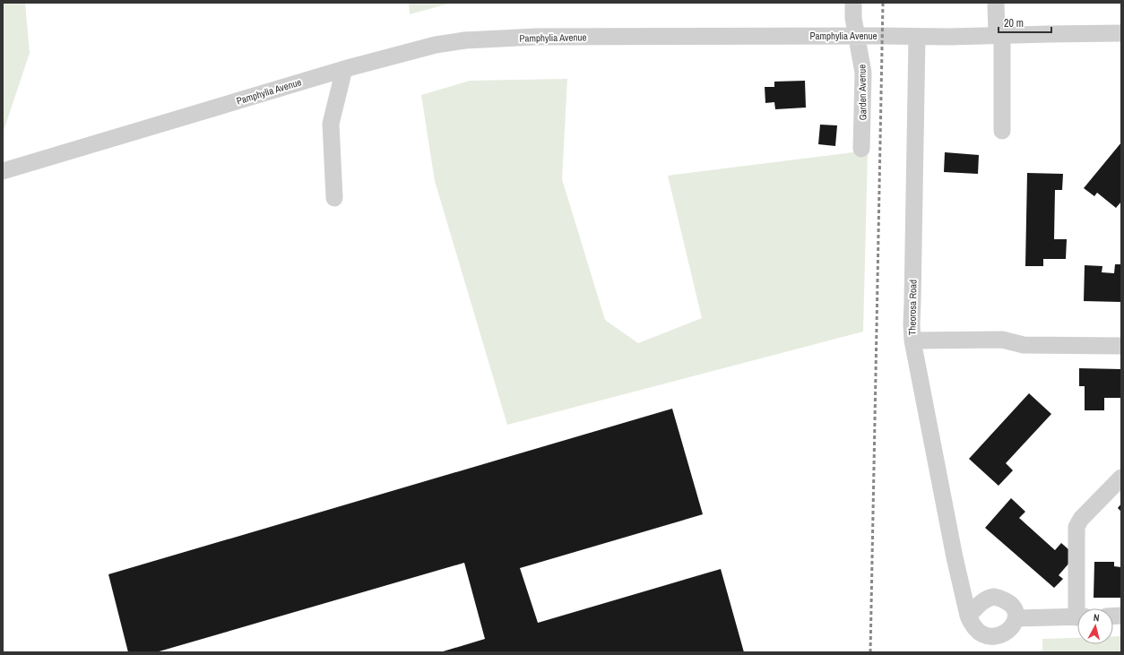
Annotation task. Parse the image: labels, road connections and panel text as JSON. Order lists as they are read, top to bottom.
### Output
{
  "streets": {
    "street": ["Pamphylia Avenue", "Garden Avenue", "Theorosa Road"]
  },
  "crossings": [
    ["Pamphylia Avenue", "Garden Avenue"],
    ["Pamphylia Avenue", "Theorosa Road"]
  ],
  "scale_bar": "20 m",
  "north": "top"
}
